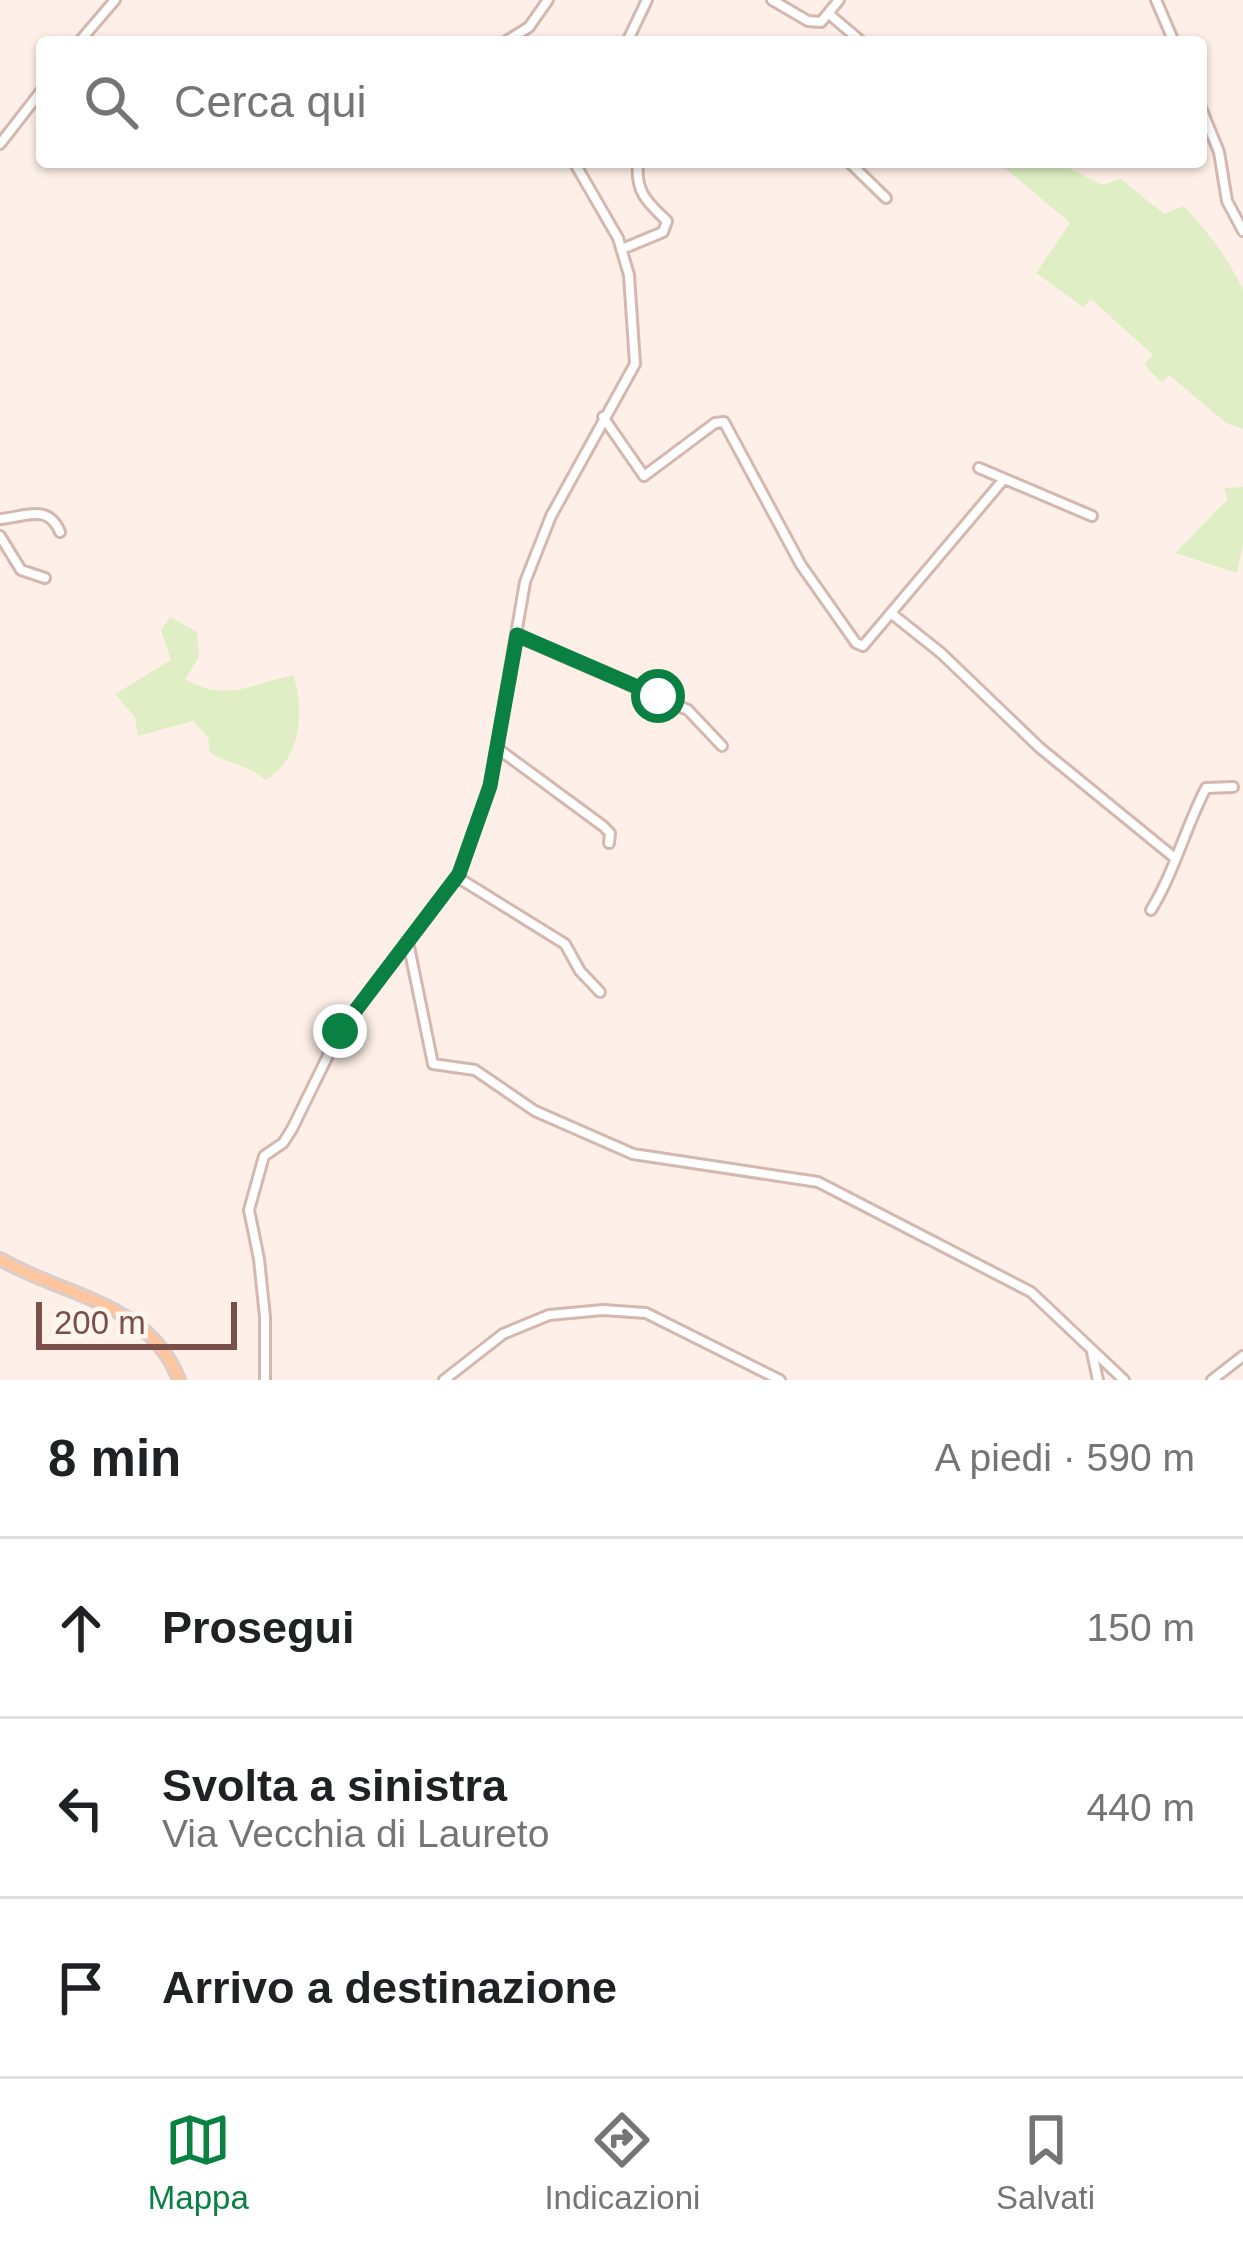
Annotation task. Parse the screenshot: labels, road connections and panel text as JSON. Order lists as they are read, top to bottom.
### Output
{
  "scale_bar": "200 m",
  "page": {
    "search": "Cerca qui",
    "scale": "200 m",
    "heading": ["8 min", "A piedi · 590 m"],
    "list": [
      ["Prosegui", "150 m"],
      ["Svolta a sinistra", "Via Vecchia di Laureto", "440 m"],
      "Arrivo a destinazione"
    ],
    "nav": ["Mappa", "Indicazioni", "Salvati"]
  }
}
